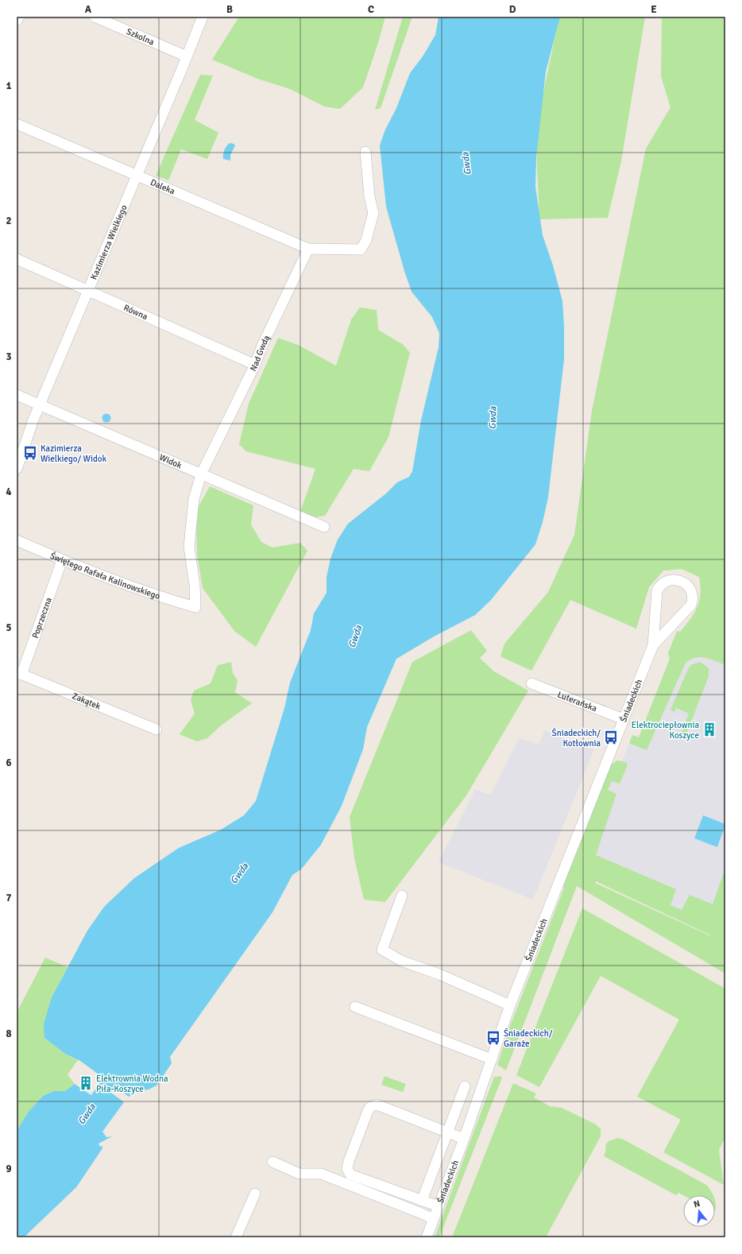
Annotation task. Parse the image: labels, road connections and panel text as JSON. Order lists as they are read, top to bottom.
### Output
{
  "streets": {
    "street": [
      "Szkolna",
      "Daleka",
      "Kazimierza Wielkiego",
      "Równa",
      "Nad Gwdą",
      "Widok",
      "Świętego Rafała Kalinowskiego",
      "Poprzeczna",
      "Zakątek",
      "Śniadeckich",
      "Luterańska"
    ]
  },
  "crossings": [
    ["Szkolna", "Kazimierza Wielkiego"],
    ["Daleka", "Kazimierza Wielkiego"],
    ["Daleka", "Nad Gwdą"],
    ["Kazimierza Wielkiego", "Równa"],
    ["Kazimierza Wielkiego", "Widok"],
    ["Równa", "Nad Gwdą"],
    ["Nad Gwdą", "Widok"],
    ["Nad Gwdą", "Świętego Rafała Kalinowskiego"],
    ["Świętego Rafała Kalinowskiego", "Poprzeczna"],
    ["Poprzeczna", "Zakątek"],
    ["Śniadeckich", "Luterańska"]
  ],
  "water": ["Gwda"],
  "places": {
    "bus stop": ["Kazimierza Wielkiego/ Widok", "Śniadeckich/ Kotłownia", "Śniadeckich/ Garaże"],
    "building": ["Elektrociepłownia Koszyce", "Elektrownia Wodna Piła-Koszyce"]
  },
  "north": "top",
  "grid": {
    "columns": [
      "A",
      "B",
      "C",
      "D",
      "E"
    ],
    "rows": [
      "1",
      "2",
      "3",
      "4",
      "5",
      "6",
      "7",
      "8",
      "9"
    ]
  }
}
